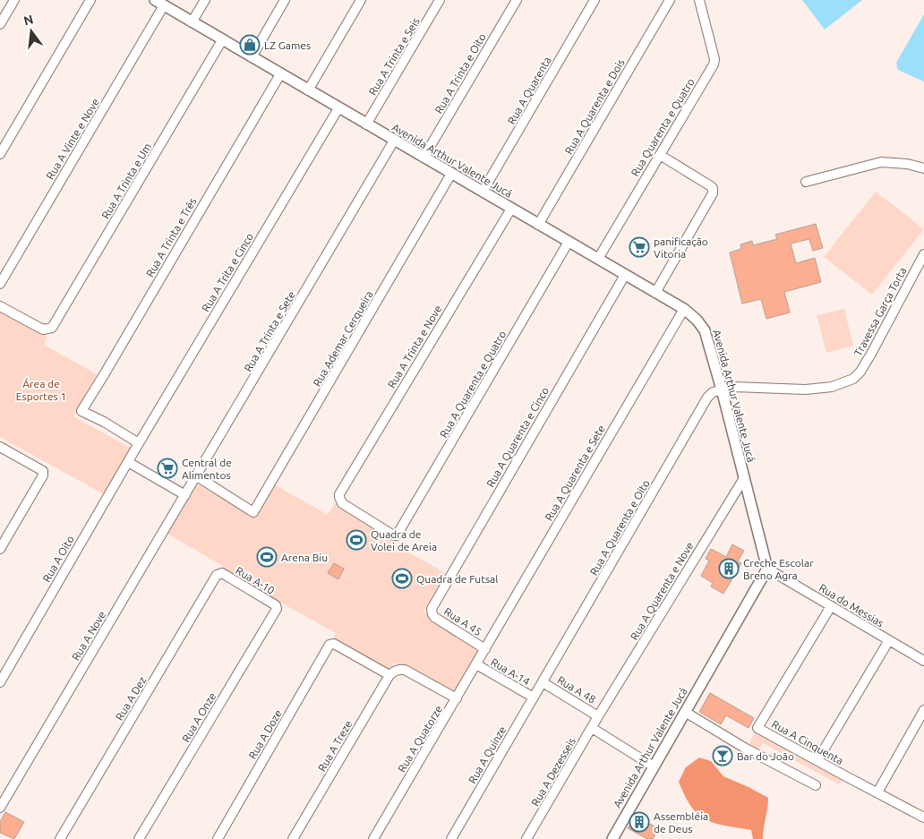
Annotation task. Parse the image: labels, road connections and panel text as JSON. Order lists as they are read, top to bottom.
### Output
{
  "streets": {
    "street": [
      "Rua A Trinta e Seis",
      "Rua A Trinta e Oito",
      "Rua A Quarenta",
      "Rua A Quarenta e Dois",
      "Rua Quarenta e Quatro",
      "Rua A Vinte e Nove",
      "Avenida Arthur Valente Jucá",
      "Rua A Trinta e Um",
      "Rua A Trinta e Três",
      "Rua A Trita e Cinco",
      "Travessa Garça Torta",
      "Rua A Trinta e Sete",
      "Rua Ademar Cerqueira",
      "Rua A Trinta e Nove",
      "Rua A Quarenta e Quatro",
      "Rua A Quarenta e Cinco",
      "Rua A Quarenta e Sete",
      "Rua A Quarenta e Oito",
      "Rua A Oito",
      "Rua A-10",
      "Rua A Quarenta e Nove",
      "Rua do Messias",
      "Rua A 45",
      "Rua A Nove",
      "Rua A-14",
      "Rua A 48",
      "Rua A Dez",
      "Rua A Onze",
      "Rua A Doze",
      "Rua A Quatorze",
      "Rua A Cinquenta",
      "Rua A Treze",
      "Rua A Quinze",
      "Rua A Dezesseis"
    ]
  },
  "crossings": [
    ["Rua A Trinta e Seis", "Avenida Arthur Valente Jucá"],
    ["Rua A Trinta e Oito", "Avenida Arthur Valente Jucá"],
    ["Rua A Quarenta", "Avenida Arthur Valente Jucá"],
    ["Rua A Quarenta e Dois", "Avenida Arthur Valente Jucá"],
    ["Rua Quarenta e Quatro", "Avenida Arthur Valente Jucá"],
    ["Rua A Vinte e Nove", "Avenida Arthur Valente Jucá"],
    ["Avenida Arthur Valente Jucá", "Rua A Trinta e Um"],
    ["Avenida Arthur Valente Jucá", "Rua A Trinta e Três"],
    ["Avenida Arthur Valente Jucá", "Rua A Trita e Cinco"],
    ["Avenida Arthur Valente Jucá", "Travessa Garça Torta"],
    ["Avenida Arthur Valente Jucá", "Rua A Trinta e Sete"],
    ["Avenida Arthur Valente Jucá", "Rua Ademar Cerqueira"],
    ["Avenida Arthur Valente Jucá", "Rua A Trinta e Nove"],
    ["Avenida Arthur Valente Jucá", "Rua A Quarenta e Quatro"],
    ["Avenida Arthur Valente Jucá", "Rua A Quarenta e Cinco"],
    ["Avenida Arthur Valente Jucá", "Rua A Quarenta e Sete"],
    ["Avenida Arthur Valente Jucá", "Rua A Quarenta e Oito"],
    ["Avenida Arthur Valente Jucá", "Rua A Quarenta e Nove"],
    ["Avenida Arthur Valente Jucá", "Rua do Messias"],
    ["Rua A Trinta e Três", "Rua A Trita e Cinco"],
    ["Rua A Trinta e Três", "Rua A Oito"],
    ["Rua A Trita e Cinco", "Rua A Oito"],
    ["Travessa Garça Torta", "Rua A Quarenta e Oito"],
    ["Rua A Trinta e Sete", "Rua Ademar Cerqueira"],
    ["Rua A Trinta e Sete", "Rua A Nove"],
    ["Rua Ademar Cerqueira", "Rua A Nove"],
    ["Rua A Trinta e Nove", "Rua A Quarenta e Quatro"],
    ["Rua A Quarenta e Cinco", "Rua A 45"],
    ["Rua A Quarenta e Sete", "Rua A 45"],
    ["Rua A Quarenta e Sete", "Rua A Quatorze"],
    ["Rua A Quarenta e Oito", "Rua A 48"],
    ["Rua A Quarenta e Oito", "Rua A Quinze"],
    ["Rua A-10", "Rua A Dez"],
    ["Rua A-10", "Rua A Onze"],
    ["Rua A Quarenta e Nove", "Rua A 48"],
    ["Rua A Quarenta e Nove", "Rua A Dezesseis"],
    ["Rua do Messias", "Rua A Cinquenta"],
    ["Rua A 45", "Rua A Quatorze"],
    ["Rua A-14", "Rua A Quatorze"],
    ["Rua A-14", "Rua A Quinze"],
    ["Rua A 48", "Rua A Quinze"],
    ["Rua A 48", "Rua A Dezesseis"],
    ["Rua A Doze", "Rua A Treze"],
    ["Rua A Quatorze", "Rua A Treze"]
  ],
  "parks": ["Área de Esportes 1"],
  "places": {
    "shop": ["LZ Games"],
    "supermarket": ["panificação Vitoria", "Central de Alimentos"],
    "sports": ["Quadra de Volei de Areia", "Arena Biu", "Quadra de Futsal"],
    "building": ["Creche Escolar Breno Agra", "Assembléia de Deus"],
    "bar": ["Bar do João"]
  },
  "north": "top"
}
